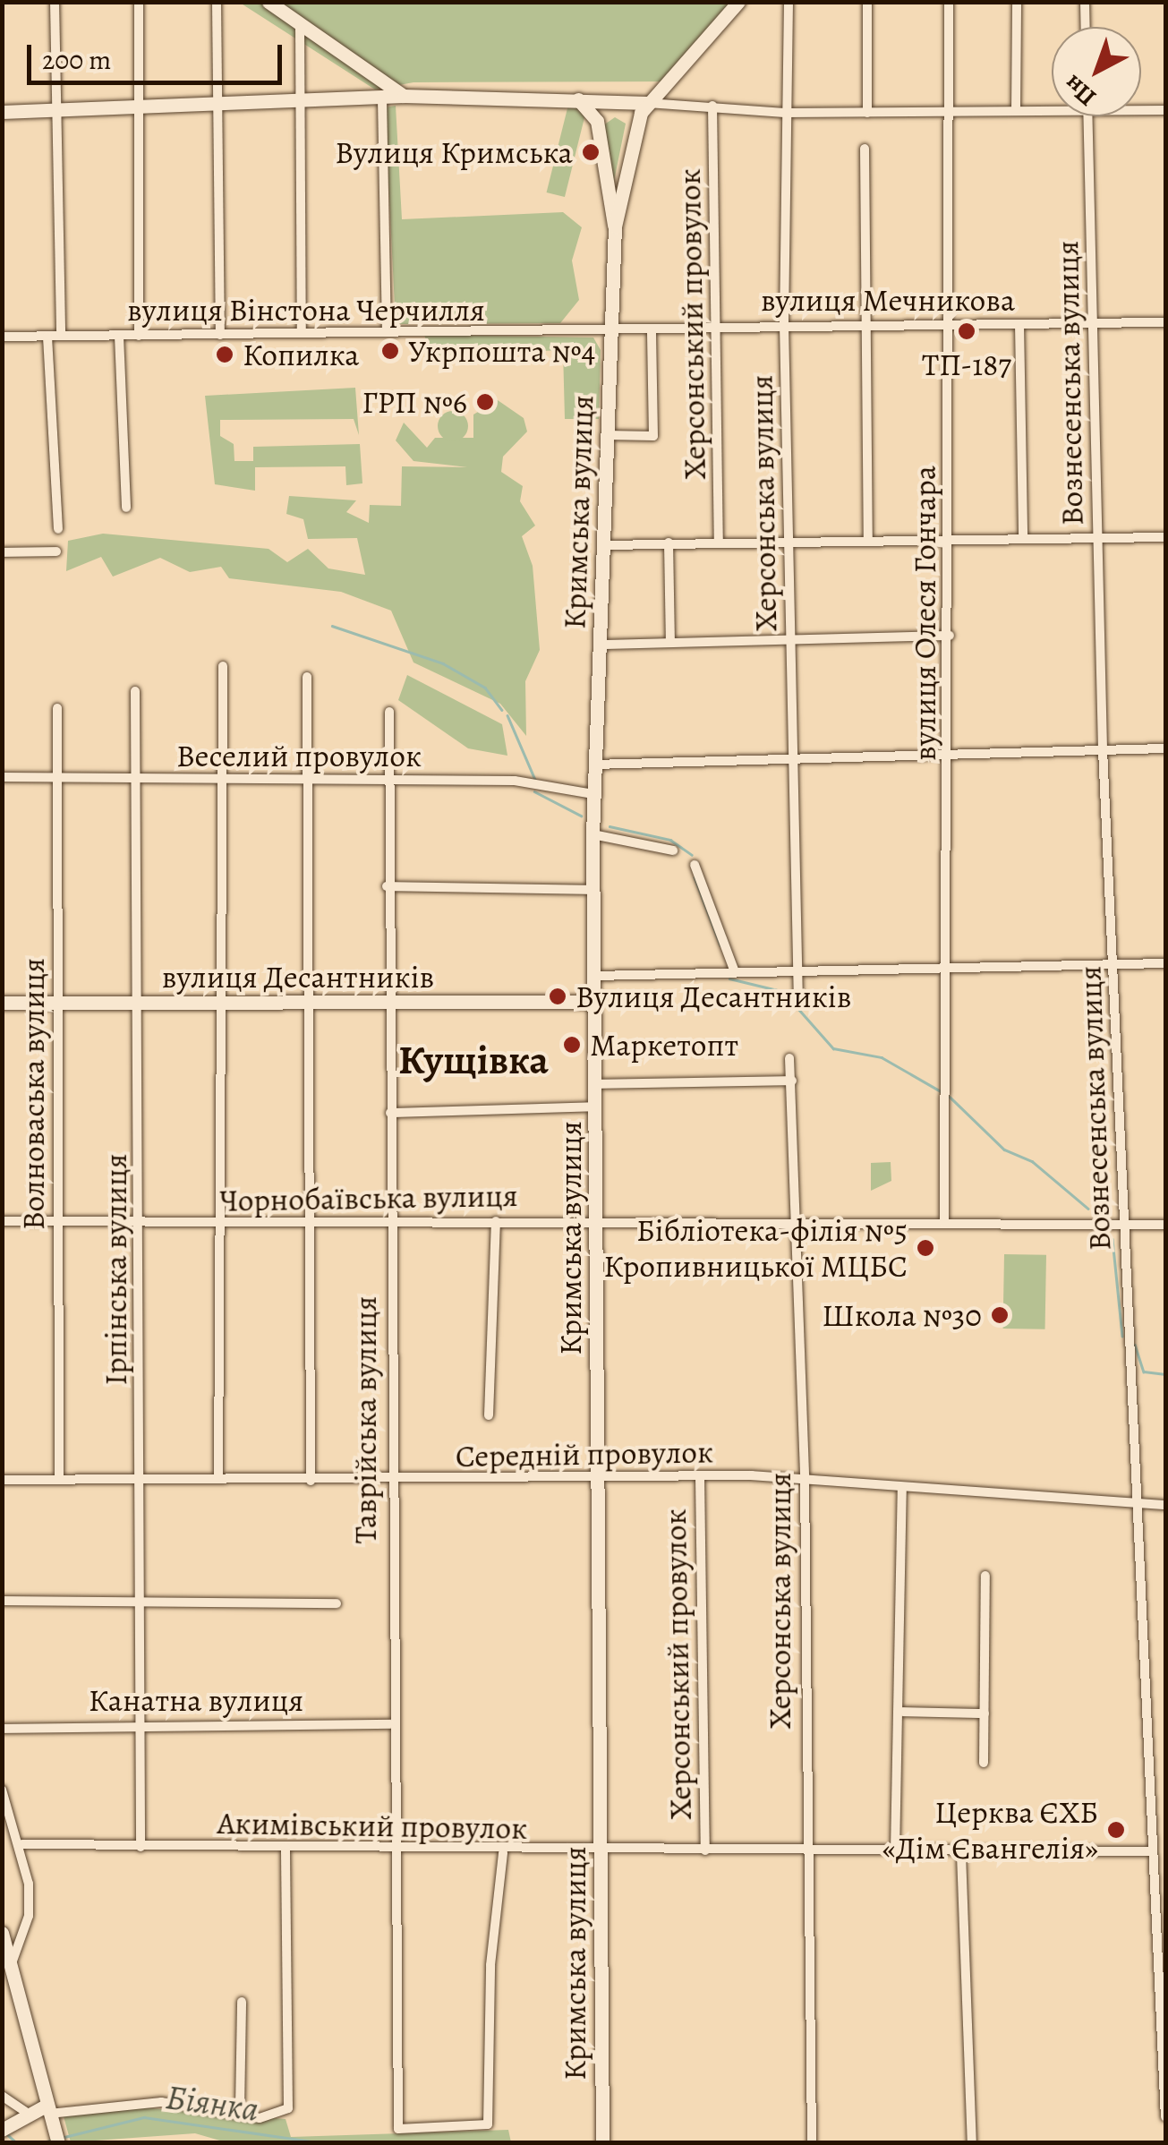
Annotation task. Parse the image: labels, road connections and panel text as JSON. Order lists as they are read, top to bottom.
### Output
{
  "streets": {
    "street": [
      "вулиця Мечникова",
      "вулиця Вінстона Черчилля",
      "Херсонський провулок",
      "Вознесенська вулиця",
      "Херсонська вулиця",
      "Кримська вулиця",
      "вулиця Олеся Гончара",
      "Веселий провулок",
      "вулиця Десантників",
      "Волноваська вулиця",
      "Чорнобаївська вулиця",
      "Ірпінська вулиця",
      "Таврійська вулиця",
      "Середній провулок",
      "Канатна вулиця",
      "Акимівський провулок"
    ]
  },
  "crossings": [
    ["вулиця Мечникова", "вулиця Вінстона Черчилля"],
    ["вулиця Мечникова", "Херсонський провулок"],
    ["вулиця Мечникова", "Вознесенська вулиця"],
    ["вулиця Мечникова", "Херсонська вулиця"],
    ["вулиця Мечникова", "Кримська вулиця"],
    ["вулиця Мечникова", "вулиця Олеся Гончара"],
    ["вулиця Вінстона Черчилля", "Кримська вулиця"],
    ["Херсонський провулок", "Середній провулок"],
    ["Херсонський провулок", "Акимівський провулок"],
    ["Вознесенська вулиця", "Чорнобаївська вулиця"],
    ["Вознесенська вулиця", "Середній провулок"],
    ["Вознесенська вулиця", "Акимівський провулок"],
    ["Херсонська вулиця", "Чорнобаївська вулиця"],
    ["Херсонська вулиця", "Середній провулок"],
    ["Херсонська вулиця", "Акимівський провулок"],
    ["Кримська вулиця", "Веселий провулок"],
    ["Кримська вулиця", "вулиця Десантників"],
    ["Кримська вулиця", "Чорнобаївська вулиця"],
    ["Кримська вулиця", "Середній провулок"],
    ["Кримська вулиця", "Акимівський провулок"],
    ["вулиця Олеся Гончара", "Чорнобаївська вулиця"],
    ["Веселий провулок", "Волноваська вулиця"],
    ["Веселий провулок", "Ірпінська вулиця"],
    ["Веселий провулок", "Таврійська вулиця"],
    ["вулиця Десантників", "Волноваська вулиця"],
    ["вулиця Десантників", "Ірпінська вулиця"],
    ["вулиця Десантників", "Таврійська вулиця"],
    ["Волноваська вулиця", "Чорнобаївська вулиця"],
    ["Волноваська вулиця", "Середній провулок"],
    ["Чорнобаївська вулиця", "Ірпінська вулиця"],
    ["Чорнобаївська вулиця", "Таврійська вулиця"],
    ["Ірпінська вулиця", "Середній провулок"],
    ["Ірпінська вулиця", "Канатна вулиця"],
    ["Ірпінська вулиця", "Акимівський провулок"],
    ["Таврійська вулиця", "Середній провулок"],
    ["Таврійська вулиця", "Канатна вулиця"],
    ["Таврійська вулиця", "Акимівський провулок"]
  ],
  "districts": ["Кущівка"],
  "water": ["Біянка"],
  "places": [
    "Вулиця Кримська",
    "ТП-187",
    "Укрпошта №4",
    "Копилка",
    "ГРП №6",
    "Вулиця Десантників",
    "Маркетопт",
    "Бібліотека-філія №5 Кропивницької МЦБС",
    "Школа №30",
    "Церква ЄХБ «Дім Євангелія»"
  ],
  "scale_bar": "200 m",
  "north": "bottom left"
}
